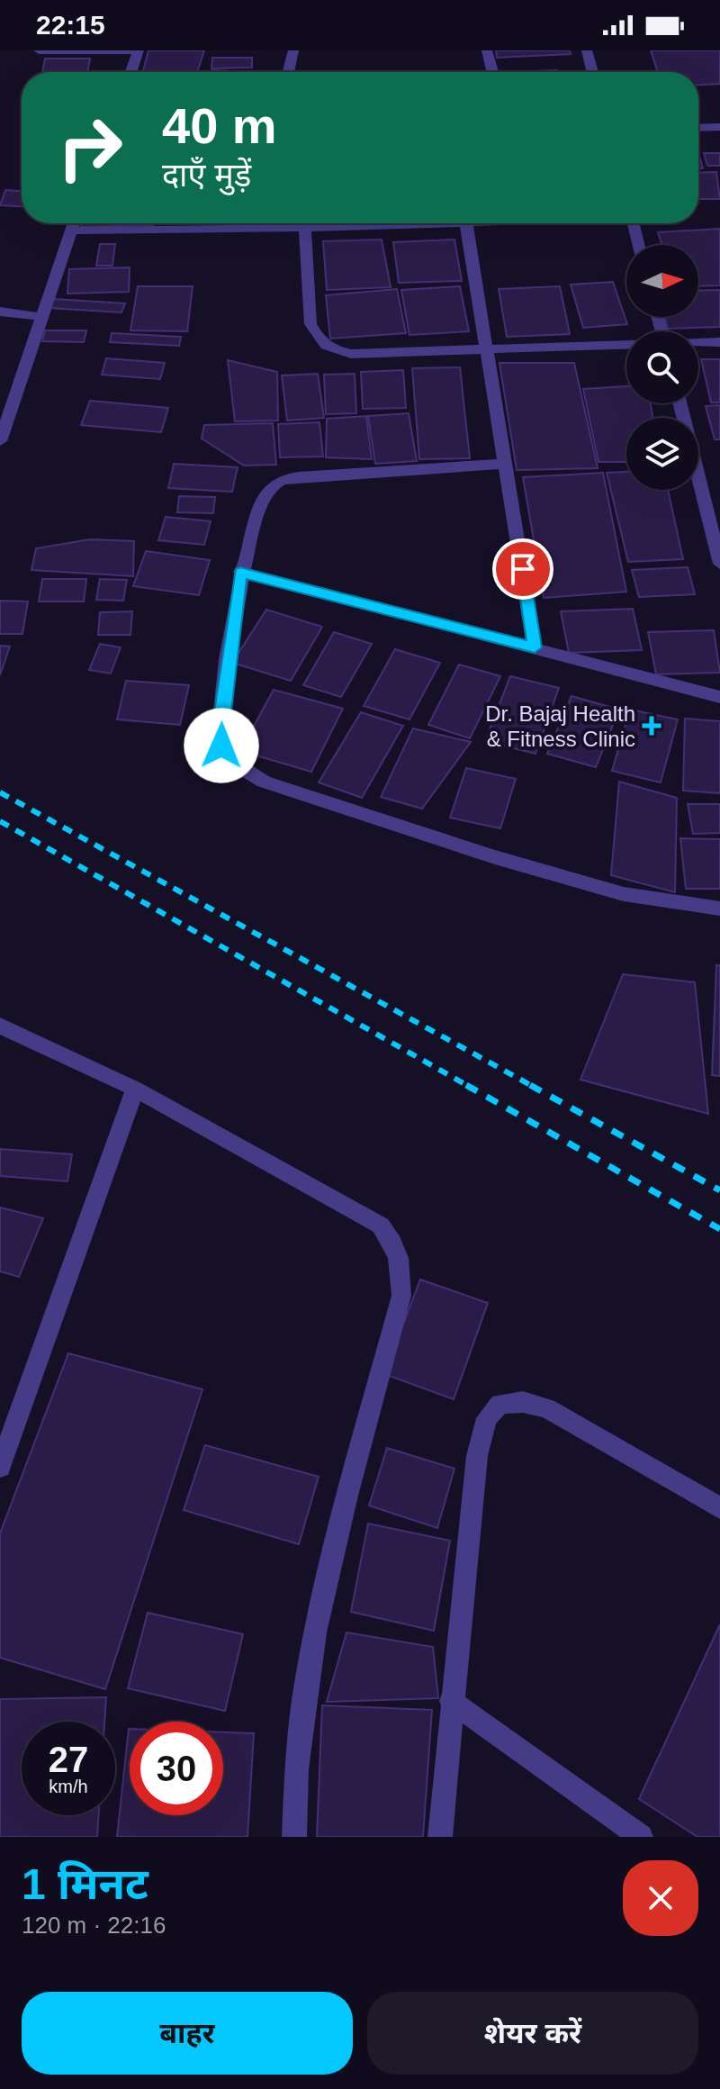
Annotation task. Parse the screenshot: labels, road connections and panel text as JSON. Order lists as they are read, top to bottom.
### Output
{
  "places": {
    "health": ["Dr. Bajaj Health & Fitness Clinic"]
  },
  "north": "right",
  "page": {
    "status": "22:15",
    "turn": ["40 m", "दाएँ मुड़ें"],
    "speed": "27 km/h",
    "limit": "30",
    "heading": ["1 मिनट", "120 m · 22:16"],
    "buttons": ["बाहर", "शेयर करें"]
  }
}
